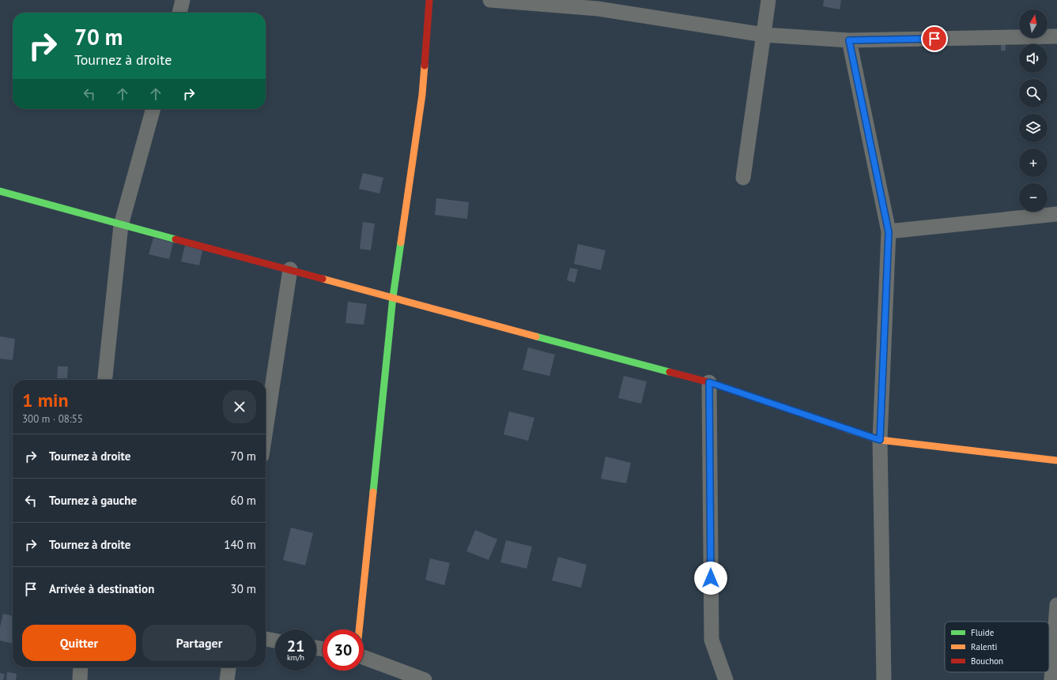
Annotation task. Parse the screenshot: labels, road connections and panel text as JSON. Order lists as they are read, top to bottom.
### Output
{
  "legend": ["Fluide", "Ralenti", "Bouchon"],
  "north": "top",
  "page": {
    "map_buttons": ["+", "−"],
    "turn": ["70 m", "Tournez à droite"],
    "heading": ["1 min", "300 m · 08:55"],
    "list": [
      {
        "name": "Tournez à droite",
        "value": "70 m"
      },
      {
        "name": "Tournez à gauche",
        "value": "60 m"
      },
      {
        "name": "Tournez à droite",
        "value": "140 m"
      },
      {
        "name": "Arrivée à destination",
        "value": "30 m"
      }
    ],
    "buttons": ["Quitter", "Partager"],
    "speed": "21 km/h",
    "limit": "30"
  }
}
